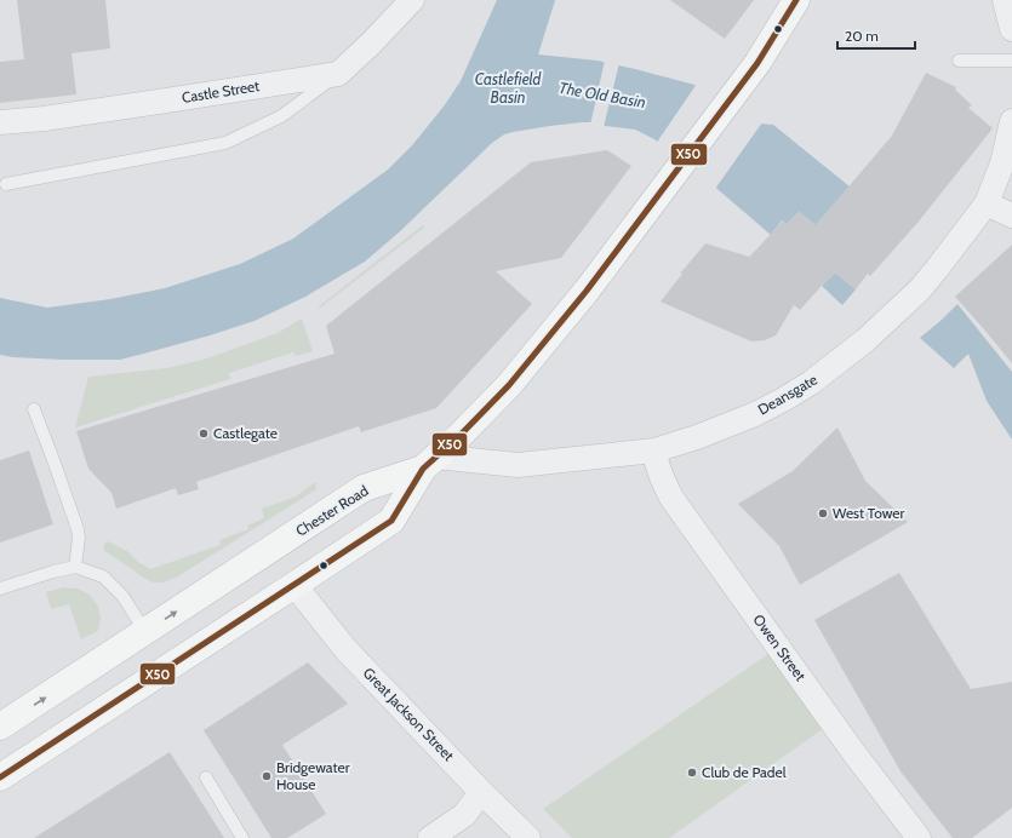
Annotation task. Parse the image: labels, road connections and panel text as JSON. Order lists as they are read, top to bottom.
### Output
{
  "streets": {
    "main road": ["Chester Road"],
    "street": [
      "Castle Street",
      "Deansgate",
      "Owen Street",
      "Great Jackson Street"
    ]
  },
  "crossings": [
    ["Deansgate", "Chester Road"],
    ["Deansgate", "Owen Street"]
  ],
  "water": ["Castlefield Basin", "The Old Basin"],
  "places": [
    "Castlegate",
    "West Tower",
    "Club de Padel",
    "Bridgewater House"
  ],
  "lines": ["transit line X50"],
  "scale_bar": "20 m"
}
